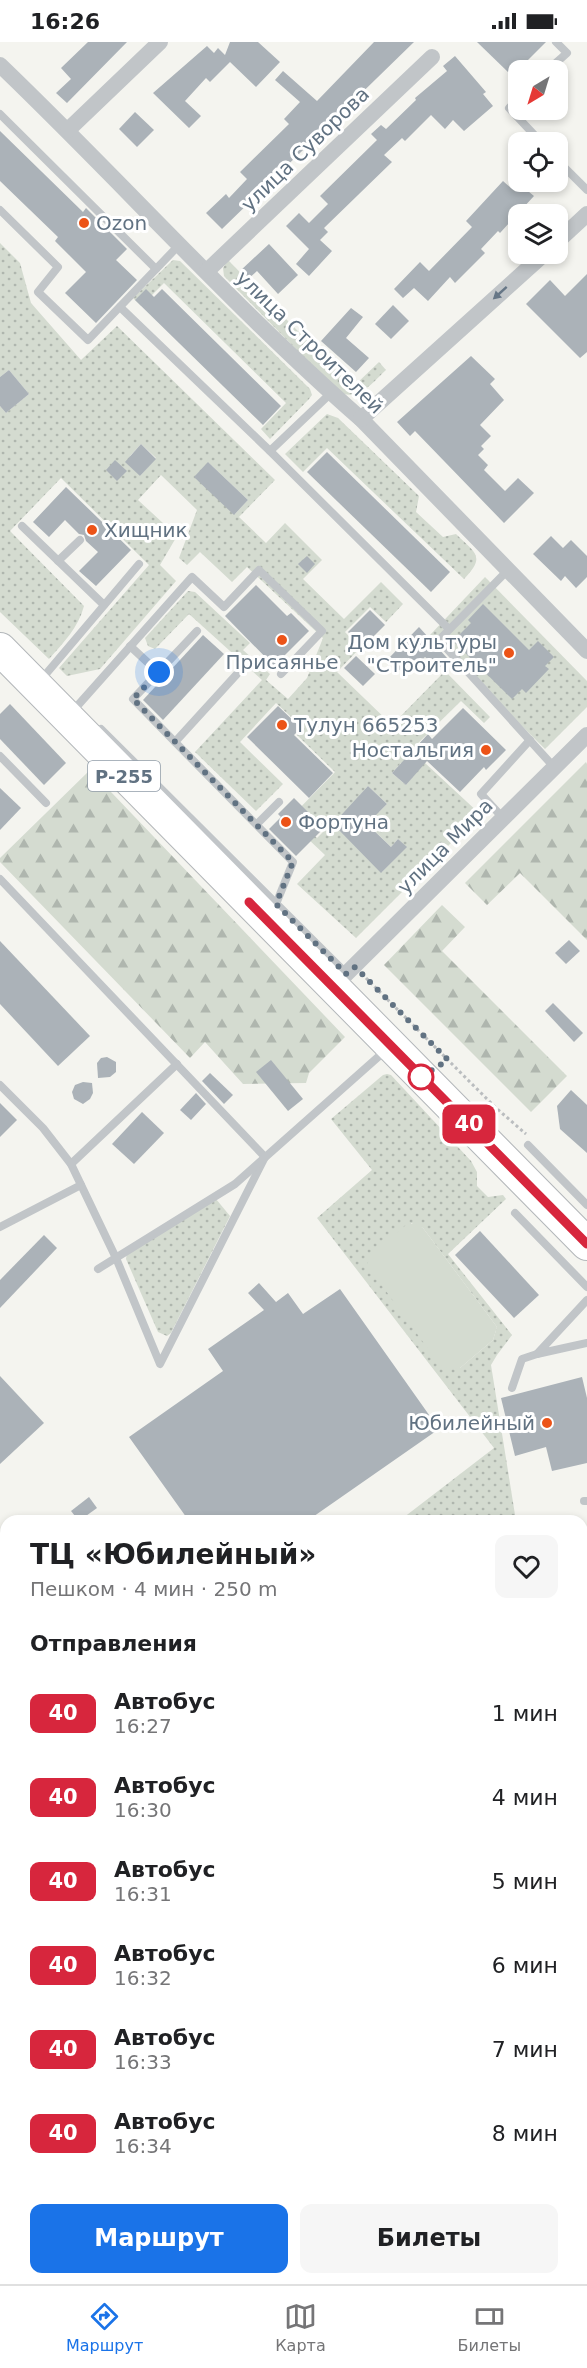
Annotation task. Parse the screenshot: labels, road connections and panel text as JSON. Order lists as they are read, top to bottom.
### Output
{
  "streets": {
    "highway": ["Р-255"],
    "street": ["улица Суворова", "улица Строителей", "улица Мира"]
  },
  "crossings": [
    ["улица Суворова", "улица Строителей"],
    ["Р-255", "улица Мира"]
  ],
  "places": [
    "Ozon",
    "Хищник",
    "Присаянье",
    "Дом культуры \"Строитель\"",
    "Тулун 665253",
    "Ностальгия",
    "Фортуна",
    "Юбилейный"
  ],
  "lines": ["bus line 40"],
  "north": "bottom left",
  "page": {
    "status": "16:26",
    "on_map": "40",
    "heading": [
      ["ТЦ «Юбилейный»", "Пешком · 4 мин · 250 m"],
      "Отправления"
    ],
    "list": [
      {
        "mark": "40",
        "name": "Автобус",
        "note": "16:27",
        "value": "1 мин"
      },
      {
        "mark": "40",
        "name": "Автобус",
        "note": "16:30",
        "value": "4 мин"
      },
      {
        "mark": "40",
        "name": "Автобус",
        "note": "16:31",
        "value": "5 мин"
      },
      {
        "mark": "40",
        "name": "Автобус",
        "note": "16:32",
        "value": "6 мин"
      },
      {
        "mark": "40",
        "name": "Автобус",
        "note": "16:33",
        "value": "7 мин"
      },
      {
        "mark": "40",
        "name": "Автобус",
        "note": "16:34",
        "value": "8 мин"
      }
    ],
    "buttons": ["Маршрут", "Билеты"],
    "tabs": ["Маршрут", "Карта", "Билеты"]
  }
}
